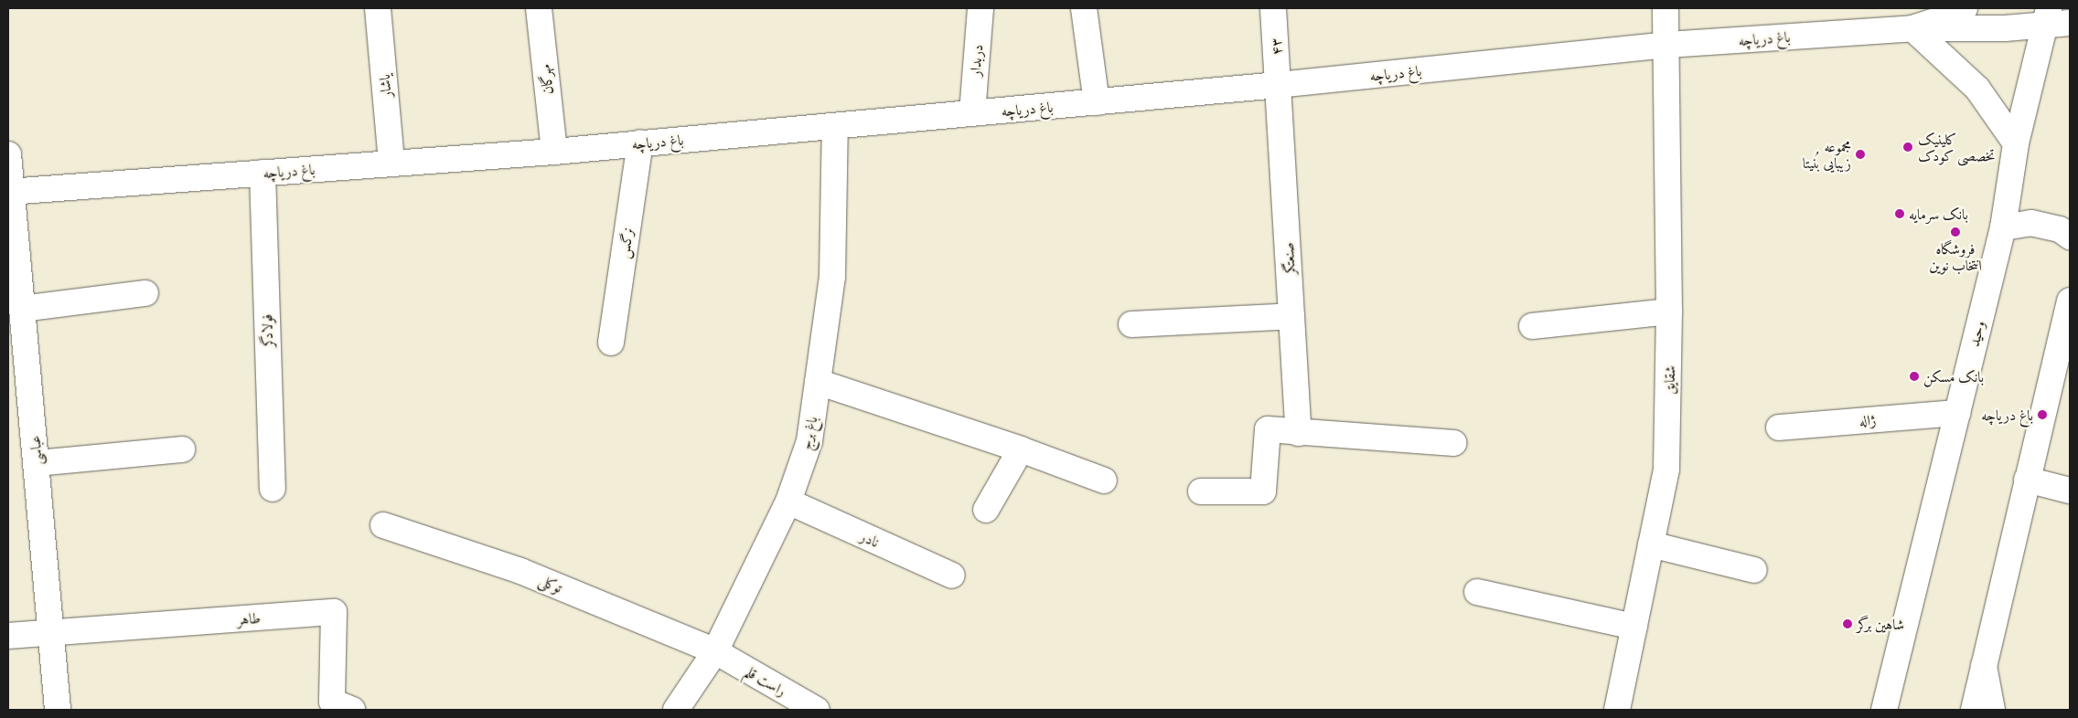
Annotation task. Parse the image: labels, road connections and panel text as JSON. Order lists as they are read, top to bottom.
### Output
{
  "streets": {
    "street": [
      "باغ دریاچه",
      "۴۳",
      "دربدار",
      "مهرگان",
      "یاشار",
      "نرگس",
      "صنعتگر",
      "فولادگر",
      "وحید",
      "شقایق",
      "ژاله",
      "باغ برج",
      "عباسی",
      "نادر",
      "توکلی",
      "طاهر",
      "راست قلم"
    ]
  },
  "crossings": [
    ["باغ دریاچه", "۴۳"],
    ["باغ دریاچه", "دربدار"],
    ["باغ دریاچه", "مهرگان"],
    ["باغ دریاچه", "یاشار"],
    ["باغ دریاچه", "نرگس"],
    ["باغ دریاچه", "صنعتگر"],
    ["باغ دریاچه", "فولادگر"],
    ["باغ دریاچه", "وحید"],
    ["باغ دریاچه", "شقایق"],
    ["باغ دریاچه", "باغ برج"],
    ["باغ دریاچه", "عباسی"],
    ["۴۳", "صنعتگر"],
    ["وحید", "ژاله"],
    ["باغ برج", "نادر"],
    ["باغ برج", "توکلی"],
    ["باغ برج", "راست قلم"],
    ["عباسی", "طاهر"],
    ["توکلی", "راست قلم"]
  ],
  "places": [
    "کلینیک تخصصی کودک",
    "مجموعه زیبایی بُنیتا",
    "بانک سرمایه",
    "فروشگاه انتخاب نوین",
    "بانک مسکن",
    "باغ دریاچه",
    "شاهین برگر"
  ]
}
